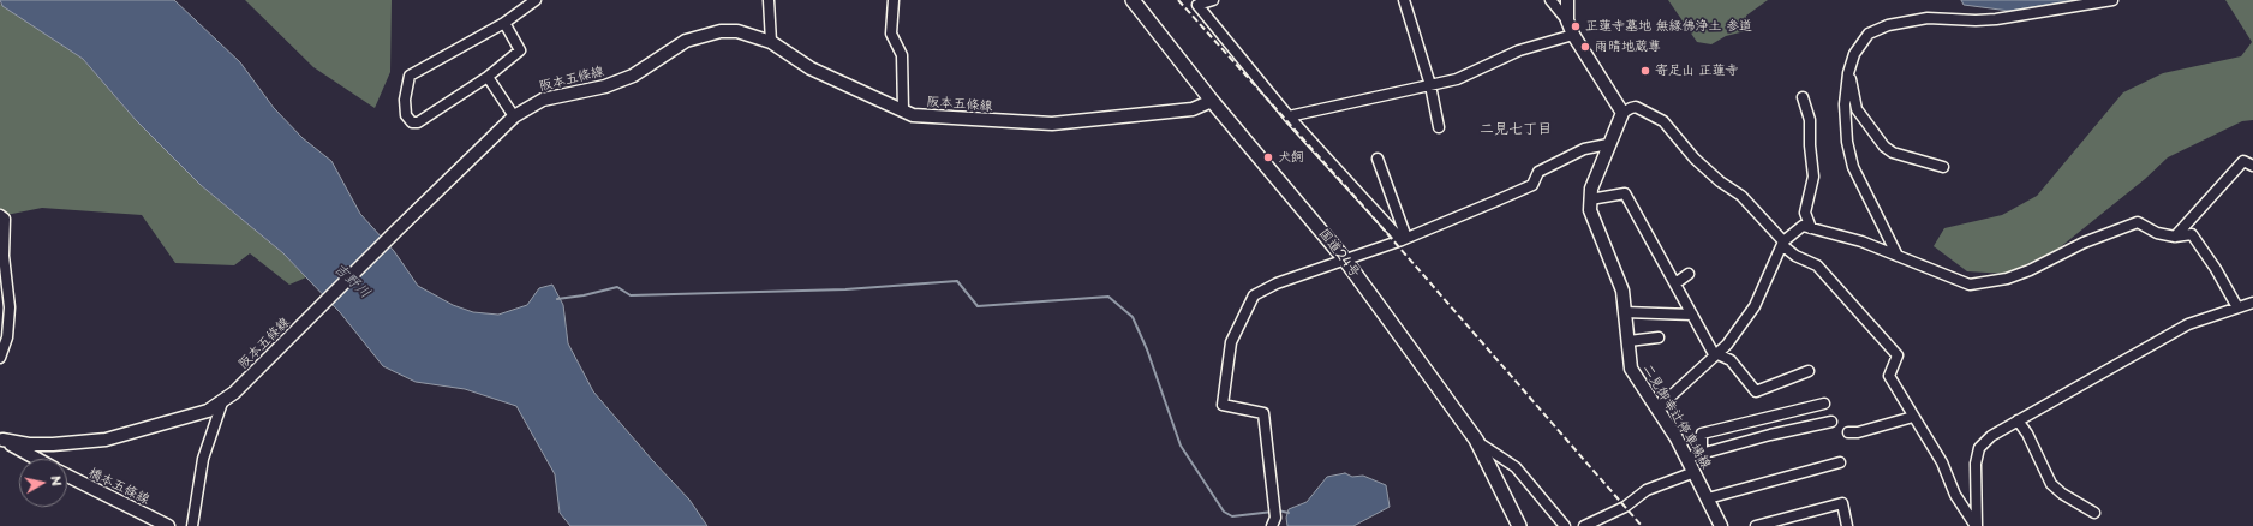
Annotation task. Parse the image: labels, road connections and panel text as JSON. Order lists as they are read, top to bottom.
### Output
{
  "streets": {
    "highway": ["国道24号"],
    "main road": ["阪本五條線", "二見御幸辻停車場線", "橋本五條線"]
  },
  "crossings": [
    ["阪本五條線", "国道24号"]
  ],
  "districts": ["二見七丁目"],
  "water": ["吉野川"],
  "places": [
    "正蓮寺墓地 無縁佛浄土 参道",
    "雨晴地蔵尊",
    "寄足山 正蓮寺",
    "犬飼"
  ],
  "north": "right"
}
